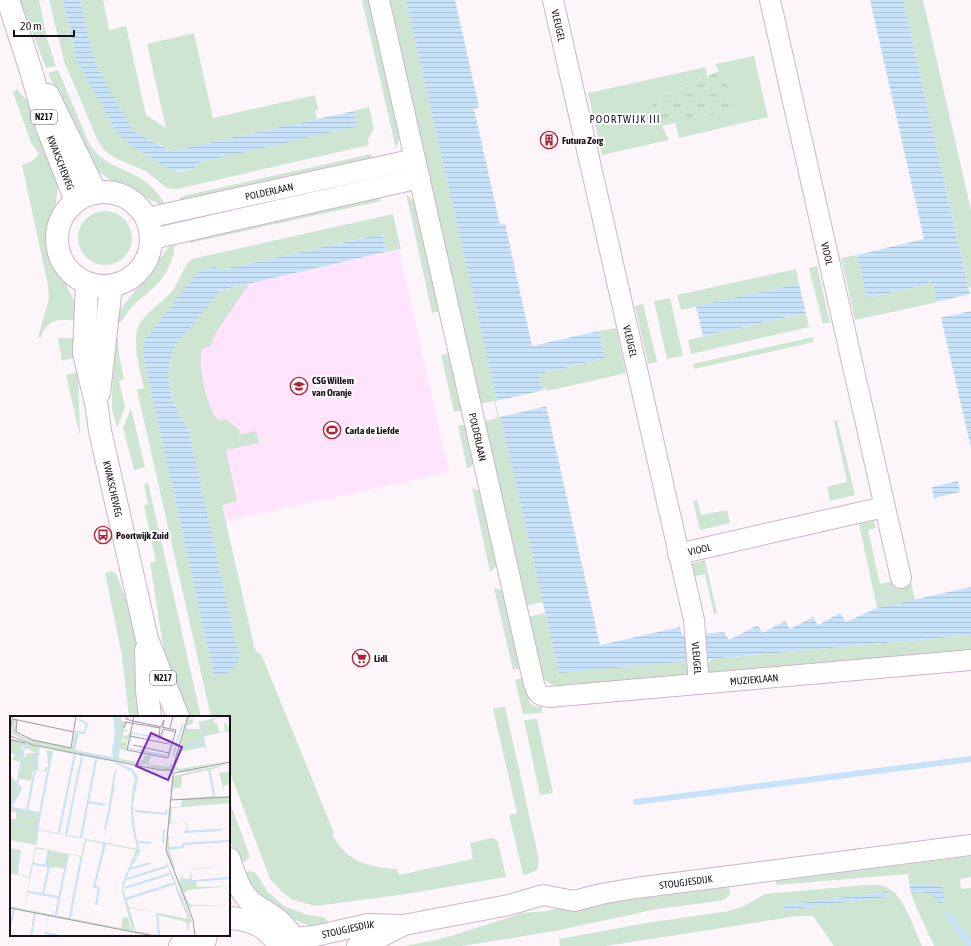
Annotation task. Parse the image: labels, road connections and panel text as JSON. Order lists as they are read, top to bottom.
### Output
{
  "streets": {
    "main road": ["N217", "KWAKSCHEWEG"],
    "street": [
      "VLEUGEL",
      "POLDERLAAN",
      "VIOOL",
      "MUZIEKLAAN",
      "STOUGJESDIJK"
    ]
  },
  "crossings": [
    ["VLEUGEL", "VIOOL"],
    ["VLEUGEL", "MUZIEKLAAN"],
    ["KWAKSCHEWEG", "POLDERLAAN"],
    ["POLDERLAAN", "MUZIEKLAAN"]
  ],
  "districts": ["POORTWIJK III"],
  "places": {
    "building": ["Futura Zorg"],
    "school or university": ["CSG Willem van Oranje"],
    "sports": ["Carla de Liefde"],
    "bus stop": ["Poortwijk Zuid"],
    "supermarket": ["Lidl"]
  },
  "scale_bar": "20 m"
}
